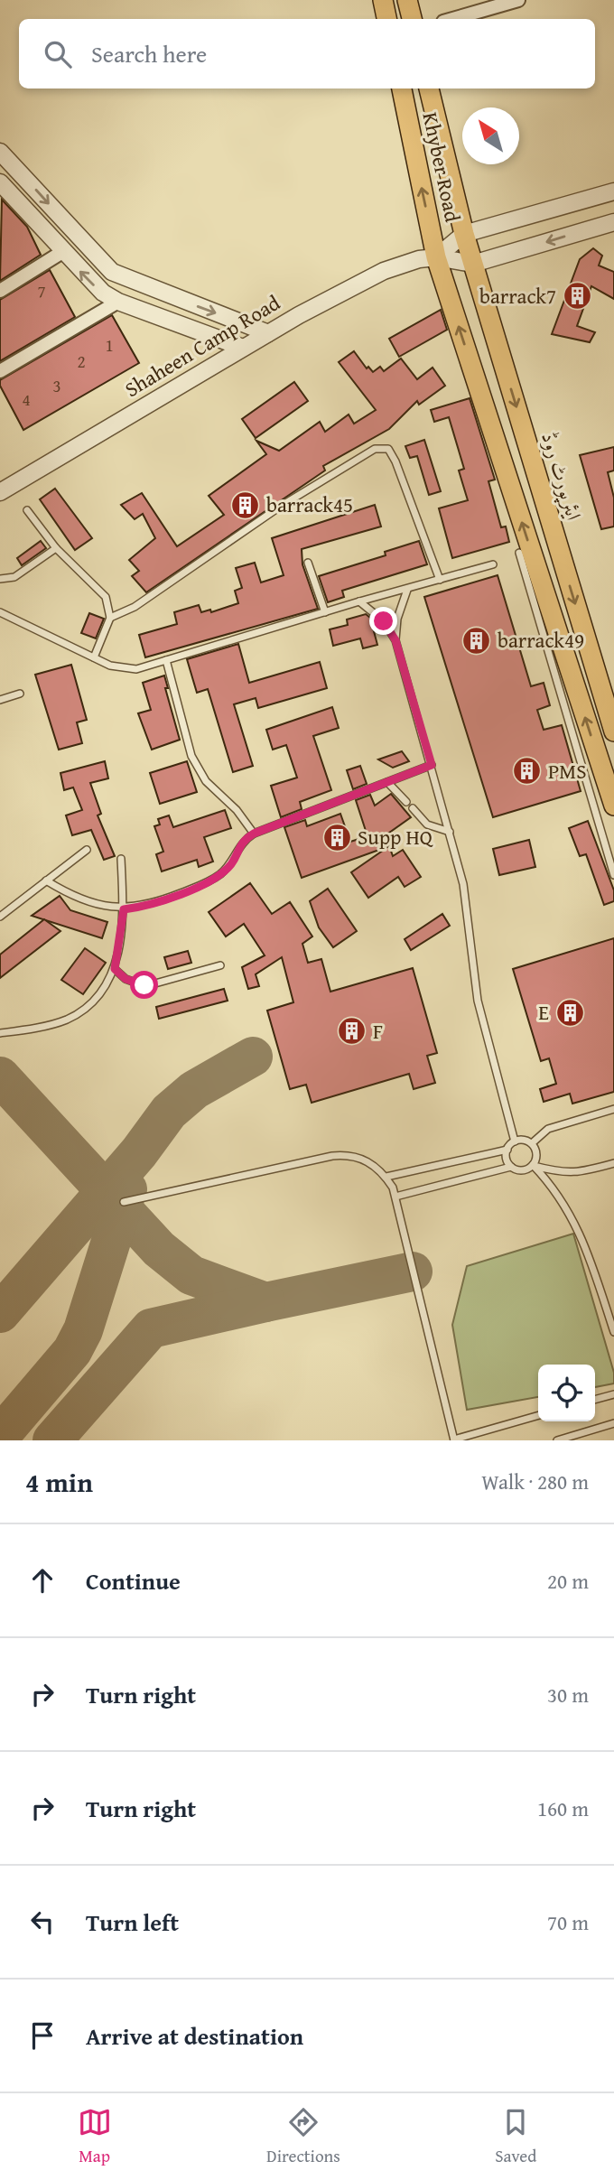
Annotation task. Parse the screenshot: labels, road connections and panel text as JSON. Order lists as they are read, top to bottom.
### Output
{
  "streets": {
    "main road": ["Khyber Road", "ایئرپورٹ روڈ"],
    "street": ["Shaheen Camp Road"]
  },
  "crossings": [
    ["Khyber Road", "Shaheen Camp Road"],
    ["Khyber Road", "ایئرپورٹ روڈ"]
  ],
  "one_way": ["Khyber Road", "ایئرپورٹ روڈ"],
  "places": {
    "building": [
      "barrack7",
      "barrack45",
      "barrack49",
      "PMS",
      "Supp HQ",
      "E",
      "F"
    ]
  },
  "house_numbers": [
    "7",
    "1",
    "2",
    "3",
    "4"
  ],
  "north": "top left",
  "page": {
    "search": "Search here",
    "heading": ["4 min", "Walk · 280 m"],
    "list": [
      ["Continue", "20 m"],
      ["Turn right", "30 m"],
      ["Turn right", "160 m"],
      ["Turn left", "70 m"],
      "Arrive at destination"
    ],
    "nav": ["Map", "Directions", "Saved"]
  }
}
